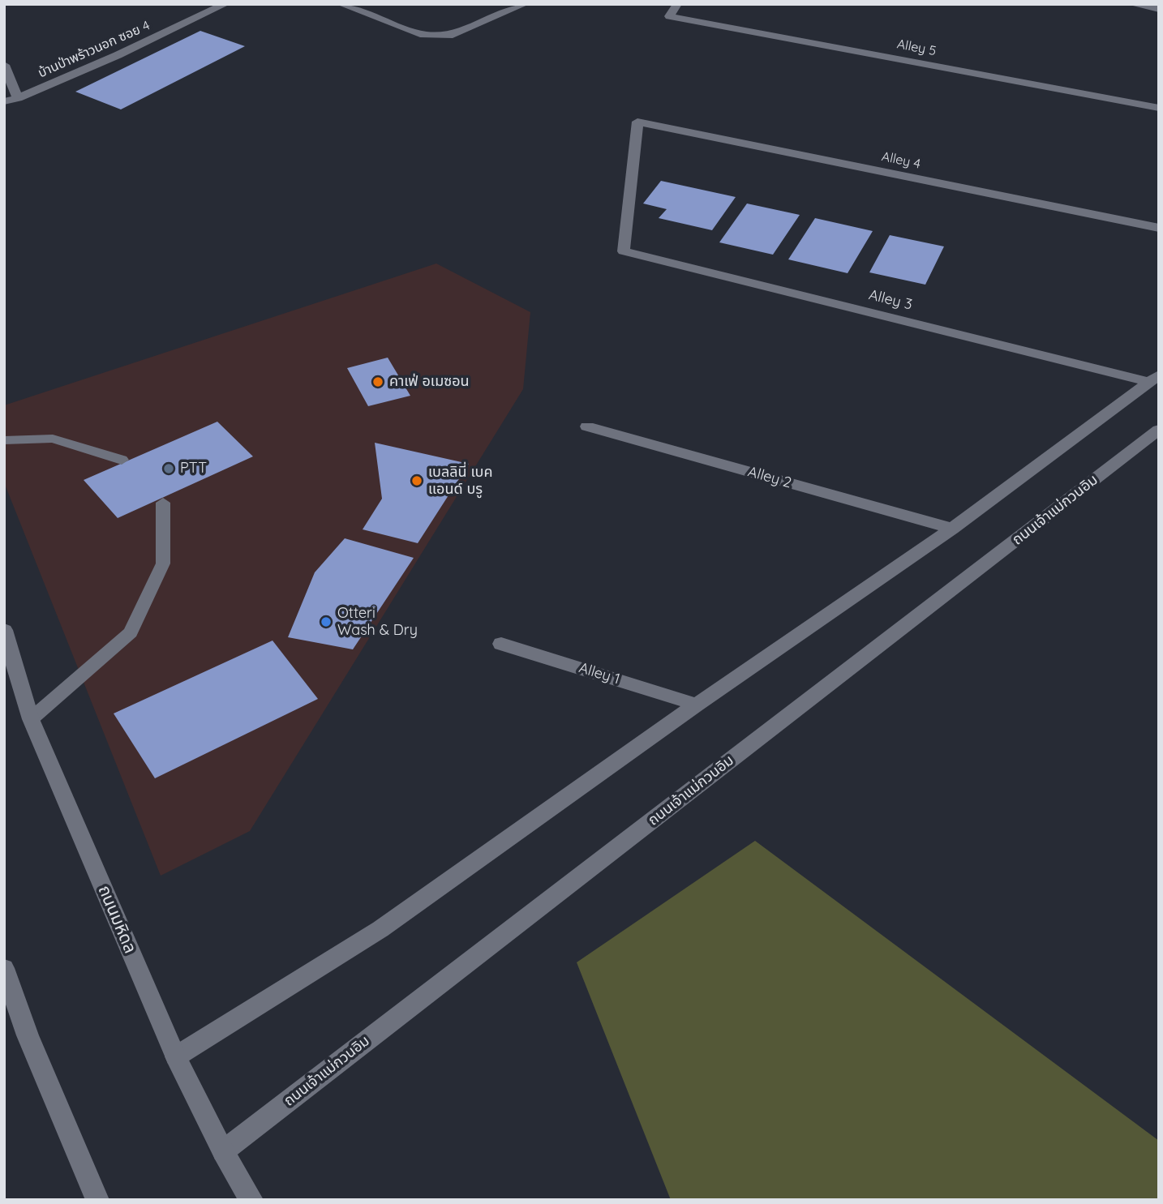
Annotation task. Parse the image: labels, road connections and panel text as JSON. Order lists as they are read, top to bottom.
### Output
{
  "streets": {
    "street": [
      "Alley 5",
      "บ้านป่าพร้าวนอก ซอย 4",
      "Alley 4",
      "Alley 3",
      "Alley 2",
      "ถนนเจ้าแม่กวนอิม",
      "Alley 1",
      "ถนนมหิดล"
    ]
  },
  "crossings": [
    ["Alley 4", "Alley 3"],
    ["ถนนเจ้าแม่กวนอิม", "ถนนมหิดล"]
  ],
  "places": [
    "คาเฟ่ อเมซอน",
    "PTT",
    "เบลลินี่ เบค แอนด์ บรู",
    "Otteri Wash & Dry"
  ]
}
